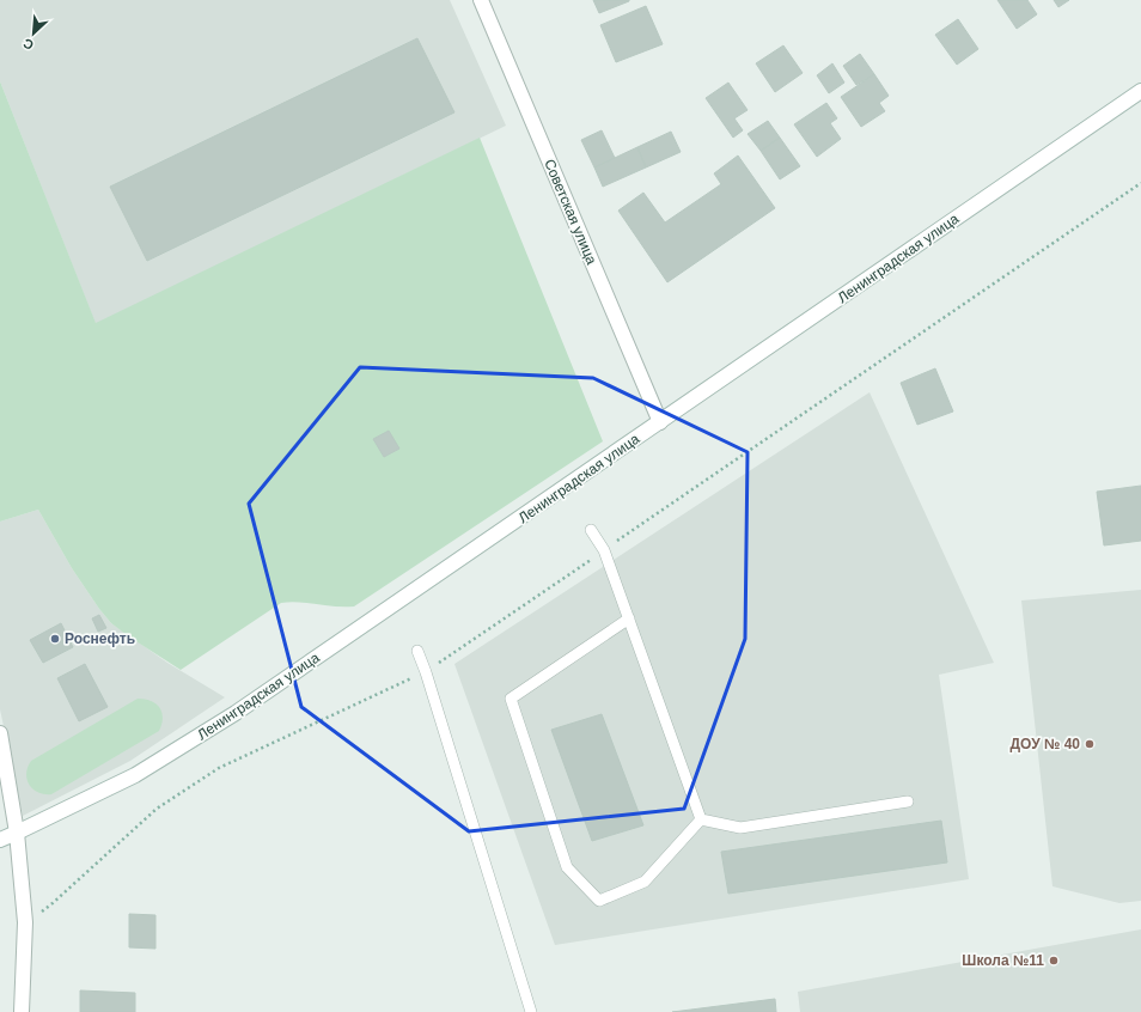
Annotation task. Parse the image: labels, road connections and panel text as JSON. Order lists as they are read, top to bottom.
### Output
{
  "streets": {
    "main road": ["Советская улица", "Ленинградская улица"]
  },
  "crossings": [
    ["Советская улица", "Ленинградская улица"]
  ],
  "places": ["Роснефть", "ДОУ № 40", "Школа №11"],
  "north": "bottom left"
}
